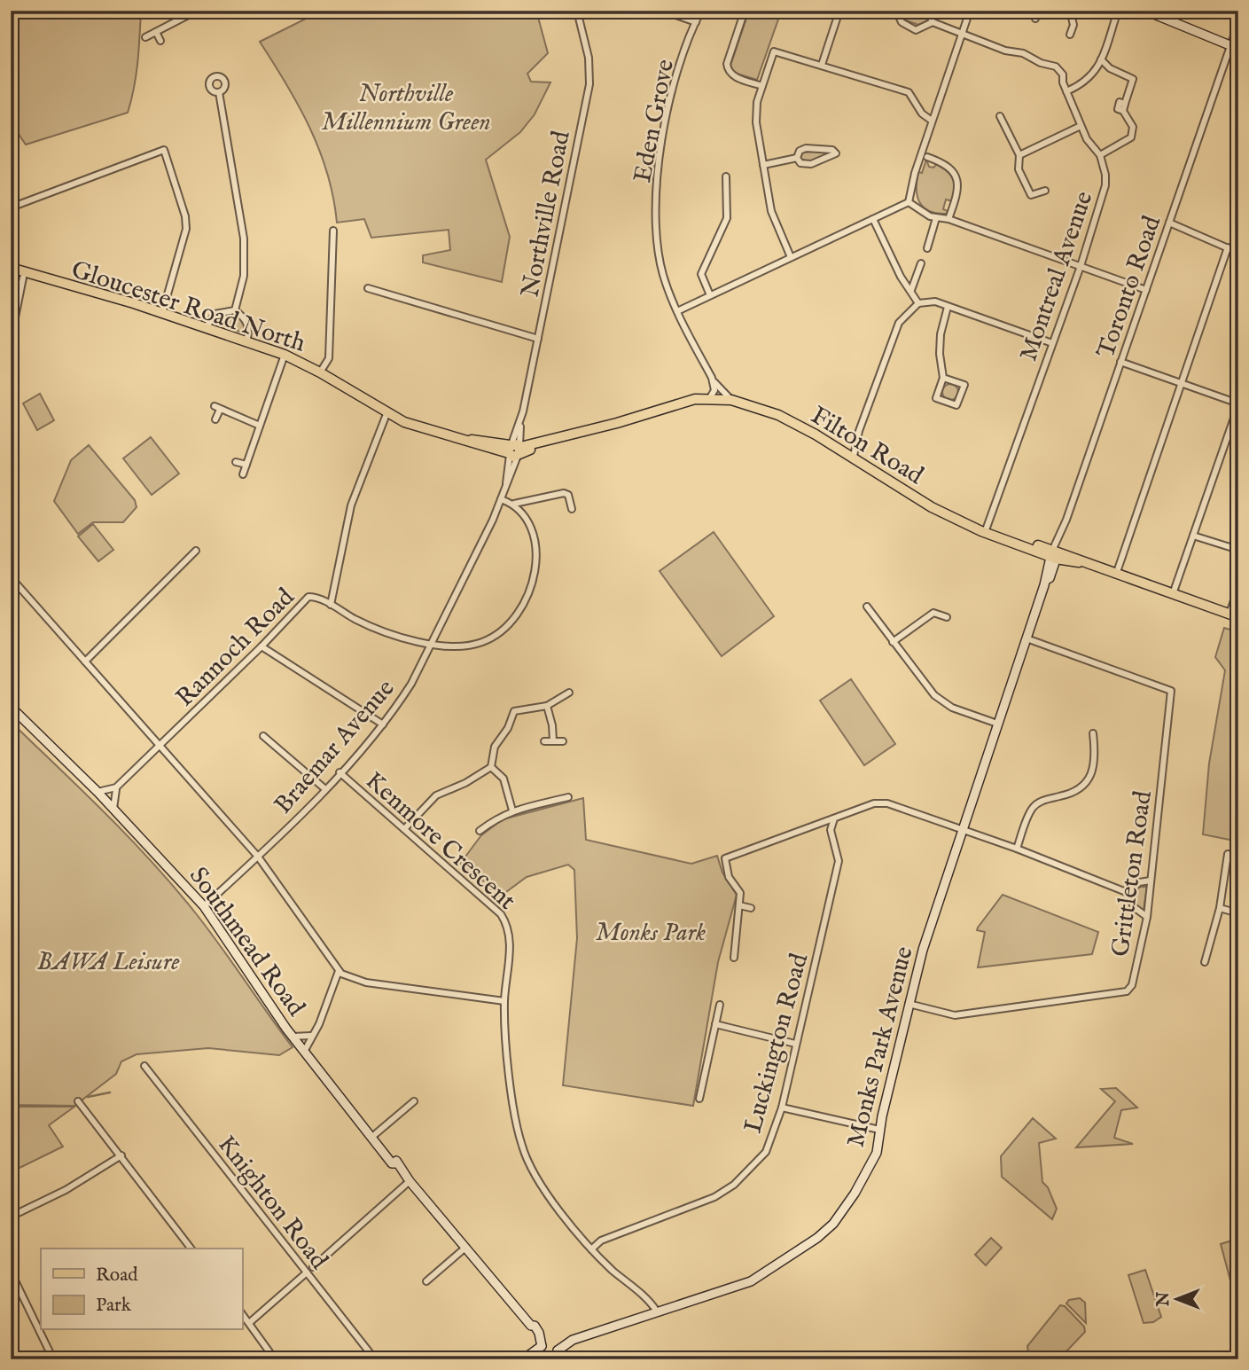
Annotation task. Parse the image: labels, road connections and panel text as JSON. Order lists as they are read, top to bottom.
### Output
{
  "streets": {
    "main road": ["Gloucester Road North", "Filton Road"],
    "street": [
      "Eden Grove",
      "Northville Road",
      "Montreal Avenue",
      "Toronto Road",
      "Rannoch Road",
      "Braemar Avenue",
      "Kenmore Crescent",
      "Grittleton Road",
      "Southmead Road",
      "Luckington Road",
      "Monks Park Avenue",
      "Knighton Road"
    ]
  },
  "crossings": [
    ["Eden Grove", "Filton Road"],
    ["Northville Road", "Gloucester Road North"],
    ["Northville Road", "Filton Road"],
    ["Northville Road", "Braemar Avenue"],
    ["Montreal Avenue", "Filton Road"],
    ["Toronto Road", "Filton Road"],
    ["Toronto Road", "Monks Park Avenue"],
    ["Gloucester Road North", "Filton Road"],
    ["Gloucester Road North", "Braemar Avenue"],
    ["Filton Road", "Braemar Avenue"],
    ["Filton Road", "Monks Park Avenue"],
    ["Rannoch Road", "Braemar Avenue"],
    ["Braemar Avenue", "Kenmore Crescent"],
    ["Braemar Avenue", "Southmead Road"],
    ["Grittleton Road", "Monks Park Avenue"]
  ],
  "parks": ["Northville Millennium Green", "Monks Park", "BAWA Leisure"],
  "legend": ["Road", "Park"],
  "north": "left"
}
